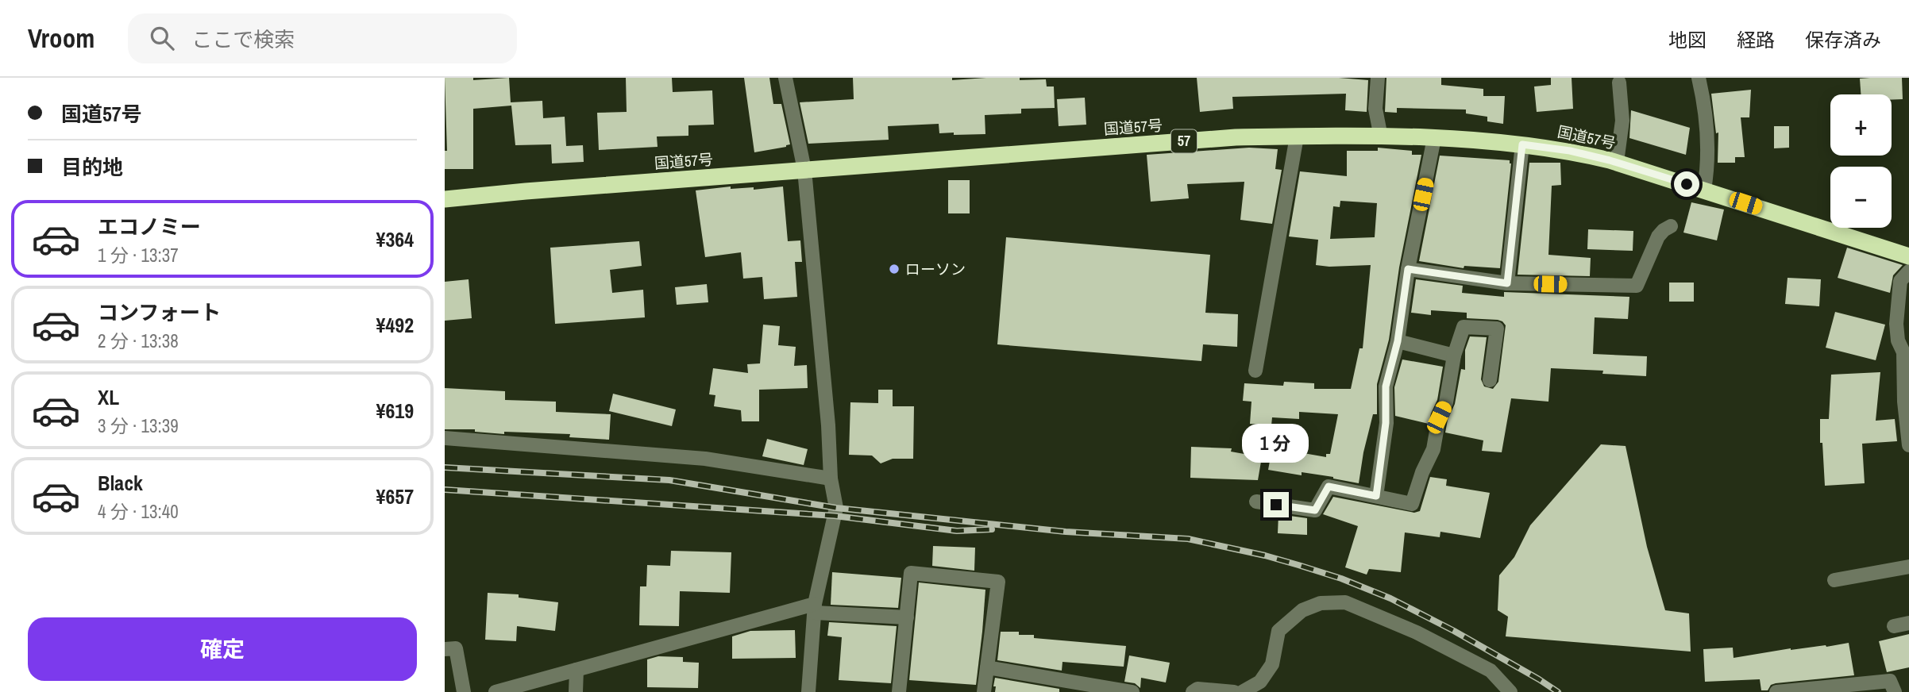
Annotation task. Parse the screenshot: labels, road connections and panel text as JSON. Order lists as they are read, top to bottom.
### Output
{
  "streets": {
    "highway": ["国道57号", "57"]
  },
  "places": ["ローソン"],
  "page": {
    "header": "Vroom",
    "search": "ここで検索",
    "nav": ["地図", "経路", "保存済み"],
    "banner": ["国道57号", "目的地"],
    "map_buttons": ["+", "−"],
    "list": [
      {
        "name": "エコノミー",
        "note": "1 分 · 13:37",
        "value": "¥364"
      },
      {
        "name": "コンフォート",
        "note": "2 分 · 13:38",
        "value": "¥492"
      },
      {
        "name": "XL",
        "note": "3 分 · 13:39",
        "value": "¥619"
      },
      {
        "name": "Black",
        "note": "4 分 · 13:40",
        "value": "¥657"
      }
    ],
    "bubble": "1 分",
    "buttons": "確定"
  }
}
